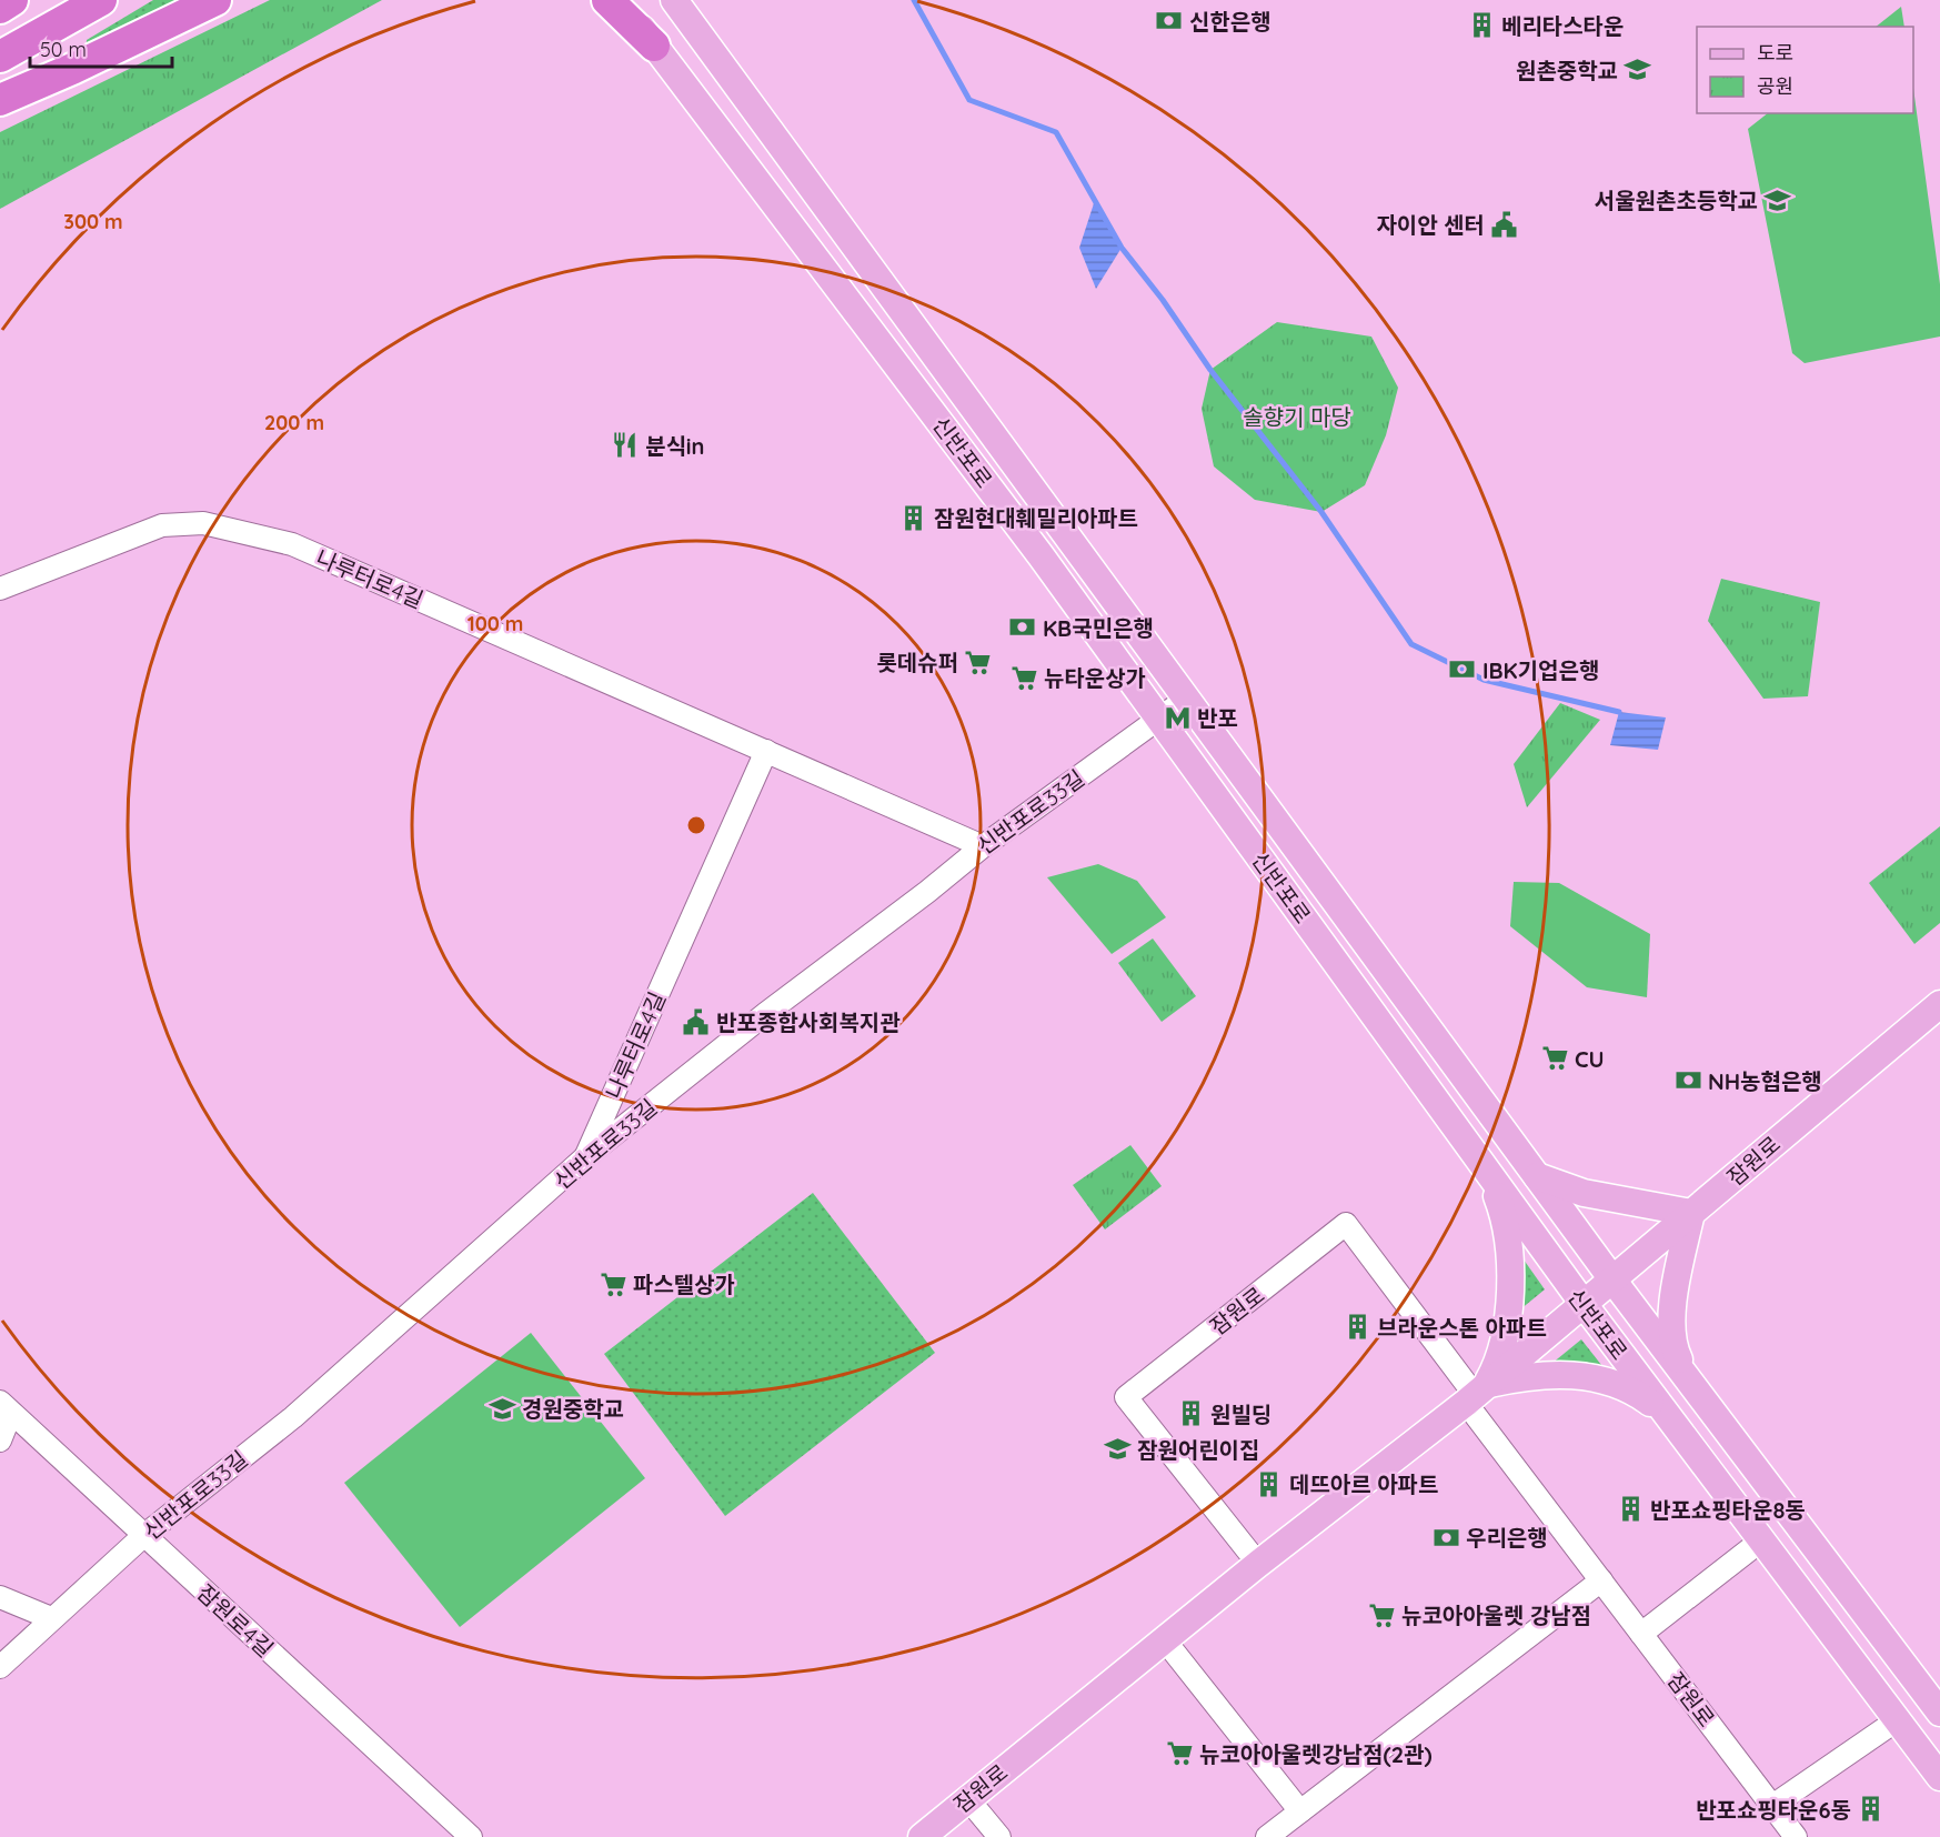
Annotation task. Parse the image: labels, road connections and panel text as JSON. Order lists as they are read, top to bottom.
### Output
{
  "streets": {
    "main road": ["신반포로", "잠원로"],
    "street": ["나루터로4길", "신반포로33길", "잠원로4길"]
  },
  "crossings": [
    ["신반포로", "신반포로33길"],
    ["신반포로", "잠원로"],
    ["나루터로4길", "신반포로33길"],
    ["신반포로33길", "잠원로4길"]
  ],
  "parks": ["솔향기 마당"],
  "places": {
    "bank": [
      "신한은행",
      "KB국민은행",
      "IBK기업은행",
      "NH농협은행",
      "우리은행"
    ],
    "building": [
      "베리타스타운",
      "잠원현대훼밀리아파트",
      "브라운스톤 아파트",
      "원빌딩",
      "데뜨아르 아파트",
      "반포쇼핑타운8동",
      "반포쇼핑타운6동"
    ],
    "school or university": [
      "원촌중학교",
      "서울원촌초등학교",
      "경원중학교",
      "잠원어린이집"
    ],
    "public building": ["자이안 센터", "반포종합사회복지관"],
    "restaurant": ["분식in"],
    "supermarket": [
      "롯데슈퍼",
      "뉴타운상가",
      "CU",
      "파스텔상가",
      "뉴코아아울렛 강남점",
      "뉴코아아울렛강남점(2관)"
    ],
    "metro station": ["반포"]
  },
  "legend": ["도로", "공원"],
  "scale_bar": "50 m",
  "rings": ["300 m", "200 m", "100 m"]
}
